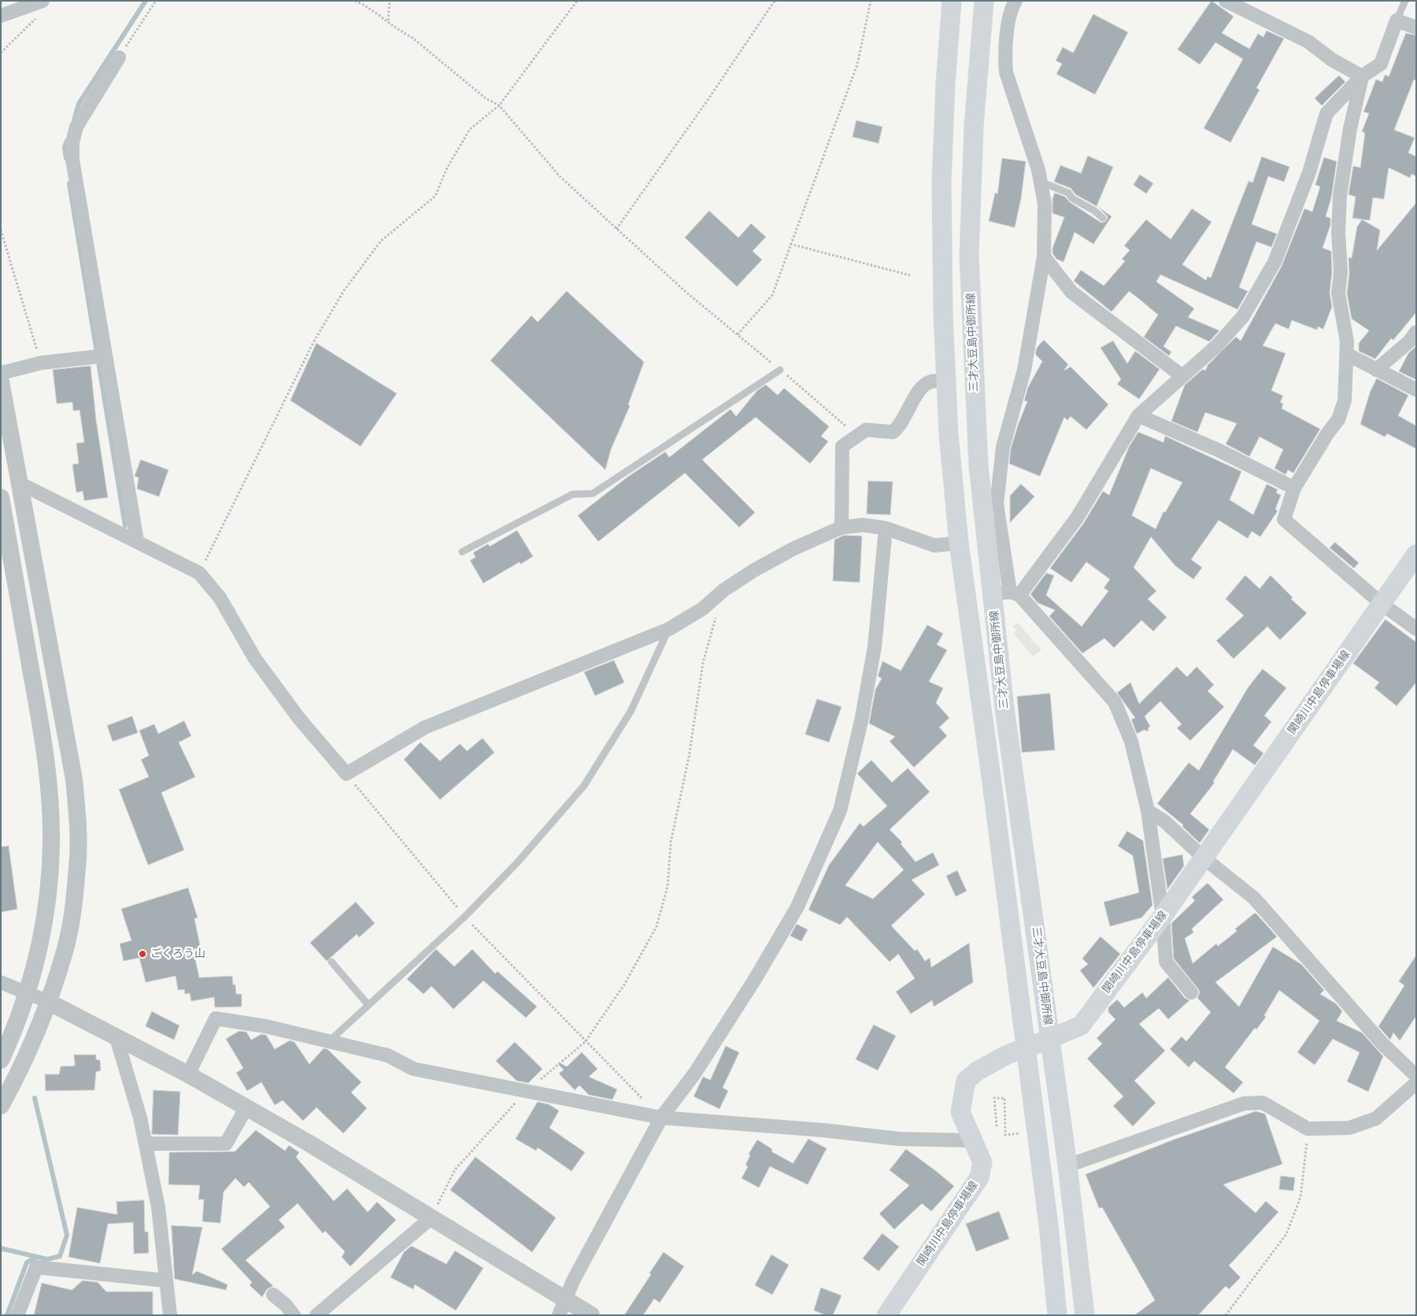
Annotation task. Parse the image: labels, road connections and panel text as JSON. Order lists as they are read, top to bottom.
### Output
{
  "streets": {
    "main road": ["三才大豆島中御所線", "関崎川中島停車場線"]
  },
  "crossings": [
    ["三才大豆島中御所線", "関崎川中島停車場線"]
  ],
  "places": ["ごくろう山"]
}
